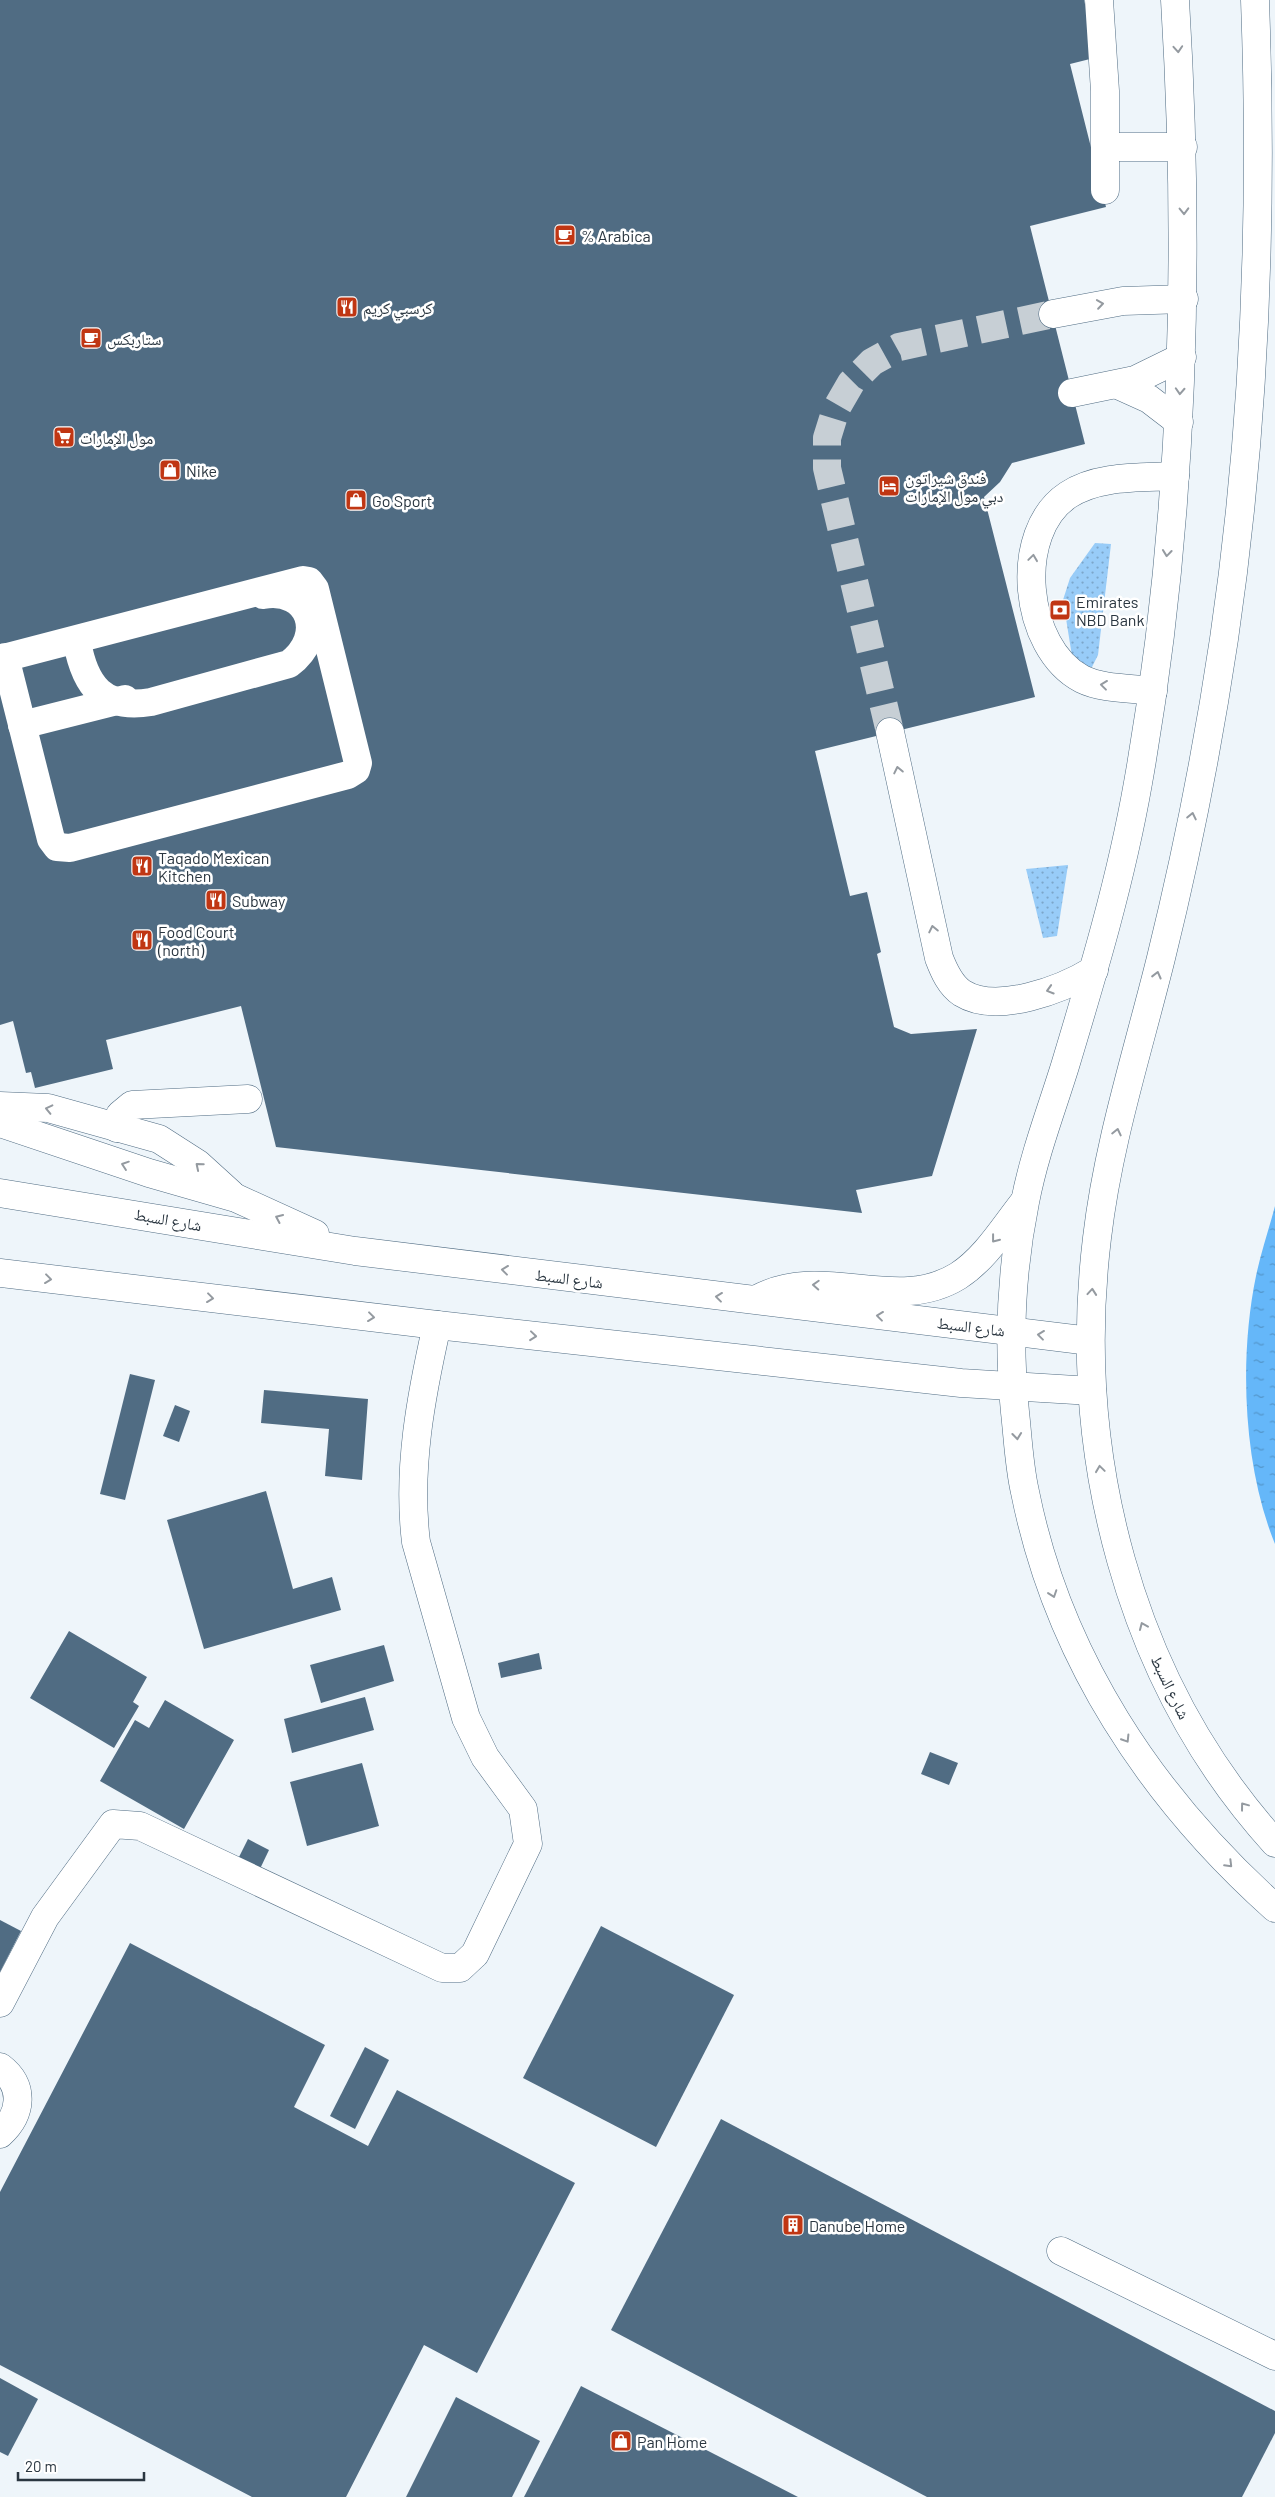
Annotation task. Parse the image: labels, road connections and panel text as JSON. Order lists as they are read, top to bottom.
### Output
{
  "streets": {
    "street": ["شارع السبط"]
  },
  "places": {
    "cafe": ["% Arabica", "ستاربكس"],
    "restaurant": [
      "كرسبي كريم",
      "Taqado Mexican Kitchen",
      "Subway",
      "Food Court (north)"
    ],
    "supermarket": ["مول الإمارات"],
    "shop": ["Nike", "Go Sport", "Pan Home"],
    "hotel": ["فندق شيراتون دبي مول الإمارات"],
    "bank": ["Emirates NBD Bank"],
    "building": ["Danube Home"]
  },
  "scale_bar": "20 m"
}
